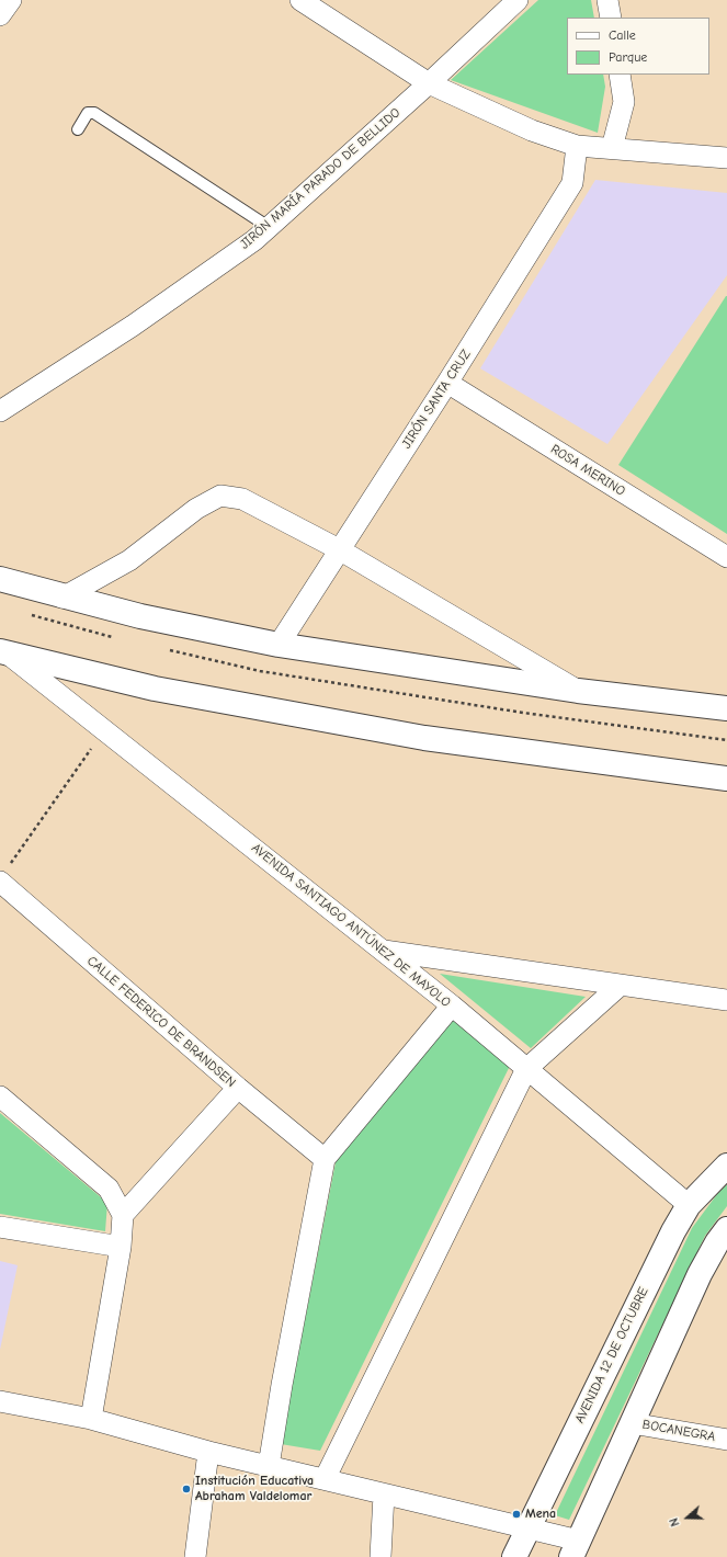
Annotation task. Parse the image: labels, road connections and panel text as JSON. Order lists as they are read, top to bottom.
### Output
{
  "streets": {
    "main road": ["AVENIDA SANTIAGO ANTÚNEZ DE MAYOLO", "AVENIDA 12 DE OCTUBRE"],
    "street": [
      "JIRÓN MARÍA PARADO DE BELLIDO",
      "JIRÓN SANTA CRUZ",
      "ROSA MERINO",
      "CALLE FEDERICO DE BRANDSEN",
      "BOCANEGRA"
    ]
  },
  "crossings": [
    ["JIRÓN SANTA CRUZ", "ROSA MERINO"],
    ["AVENIDA SANTIAGO ANTÚNEZ DE MAYOLO", "AVENIDA 12 DE OCTUBRE"]
  ],
  "places": ["Institución Educativa Abraham Valdelomar", "Mena"],
  "legend": ["Calle", "Parque"],
  "north": "left"
}
